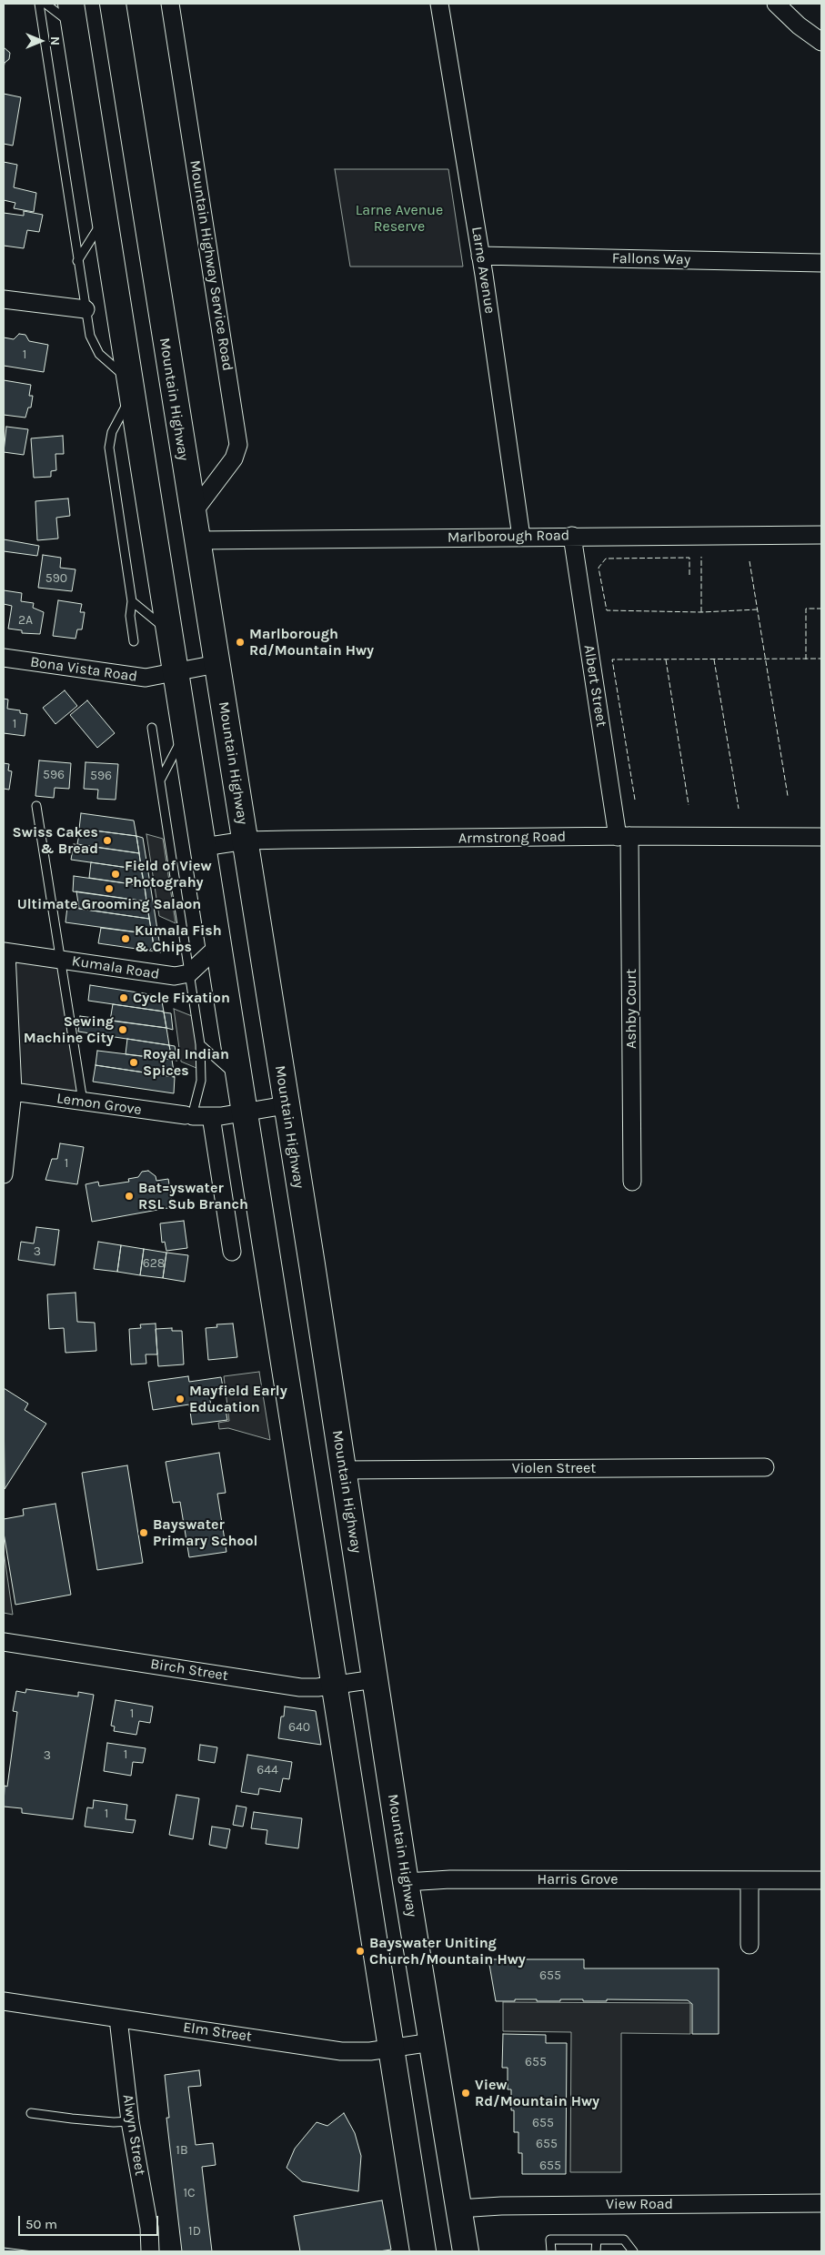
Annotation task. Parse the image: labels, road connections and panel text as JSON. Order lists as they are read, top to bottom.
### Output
{
  "streets": {
    "main road": ["Mountain Highway"],
    "street": [
      "Fallons Way",
      "Mountain Highway Service Road",
      "Larne Avenue",
      "Marlborough Road",
      "Bona Vista Road",
      "Albert Street",
      "Armstrong Road",
      "Kumala Road",
      "Ashby Court",
      "Lemon Grove",
      "Violen Street",
      "Birch Street",
      "Harris Grove",
      "Elm Street",
      "Alwyn Street",
      "View Road"
    ]
  },
  "crossings": [
    ["Fallons Way", "Larne Avenue"],
    ["Mountain Highway Service Road", "Mountain Highway"],
    ["Larne Avenue", "Marlborough Road"],
    ["Mountain Highway", "Marlborough Road"],
    ["Mountain Highway", "Bona Vista Road"],
    ["Mountain Highway", "Armstrong Road"],
    ["Mountain Highway", "Lemon Grove"],
    ["Mountain Highway", "Violen Street"],
    ["Mountain Highway", "Birch Street"],
    ["Mountain Highway", "Harris Grove"],
    ["Mountain Highway", "Elm Street"],
    ["Mountain Highway", "View Road"],
    ["Marlborough Road", "Albert Street"],
    ["Albert Street", "Armstrong Road"],
    ["Albert Street", "Ashby Court"],
    ["Armstrong Road", "Ashby Court"],
    ["Elm Street", "Alwyn Street"]
  ],
  "parks": ["Larne Avenue Reserve"],
  "places": [
    "Marlborough Rd/Mountain Hwy",
    "Swiss Cakes & Bread",
    "Field of View Photograhy",
    "Ultimate Grooming Salaon",
    "Kumala Fish & Chips",
    "Cycle Fixation",
    "Sewing Machine City",
    "Royal Indian Spices",
    "Bat=yswater RSL Sub Branch",
    "Mayfield Early Education",
    "Bayswater Primary School",
    "Bayswater Uniting Church/Mountain Hwy",
    "View Rd/Mountain Hwy"
  ],
  "house_numbers": [
    "1",
    "590",
    "2A",
    "1",
    "596",
    "596",
    "1",
    "3",
    "628",
    "1",
    "640",
    "1",
    "3",
    "644",
    "1",
    "655",
    "655",
    "655",
    "655",
    "1B",
    "655",
    "1C",
    "1D"
  ],
  "scale_bar": "50 m",
  "north": "right"
}
